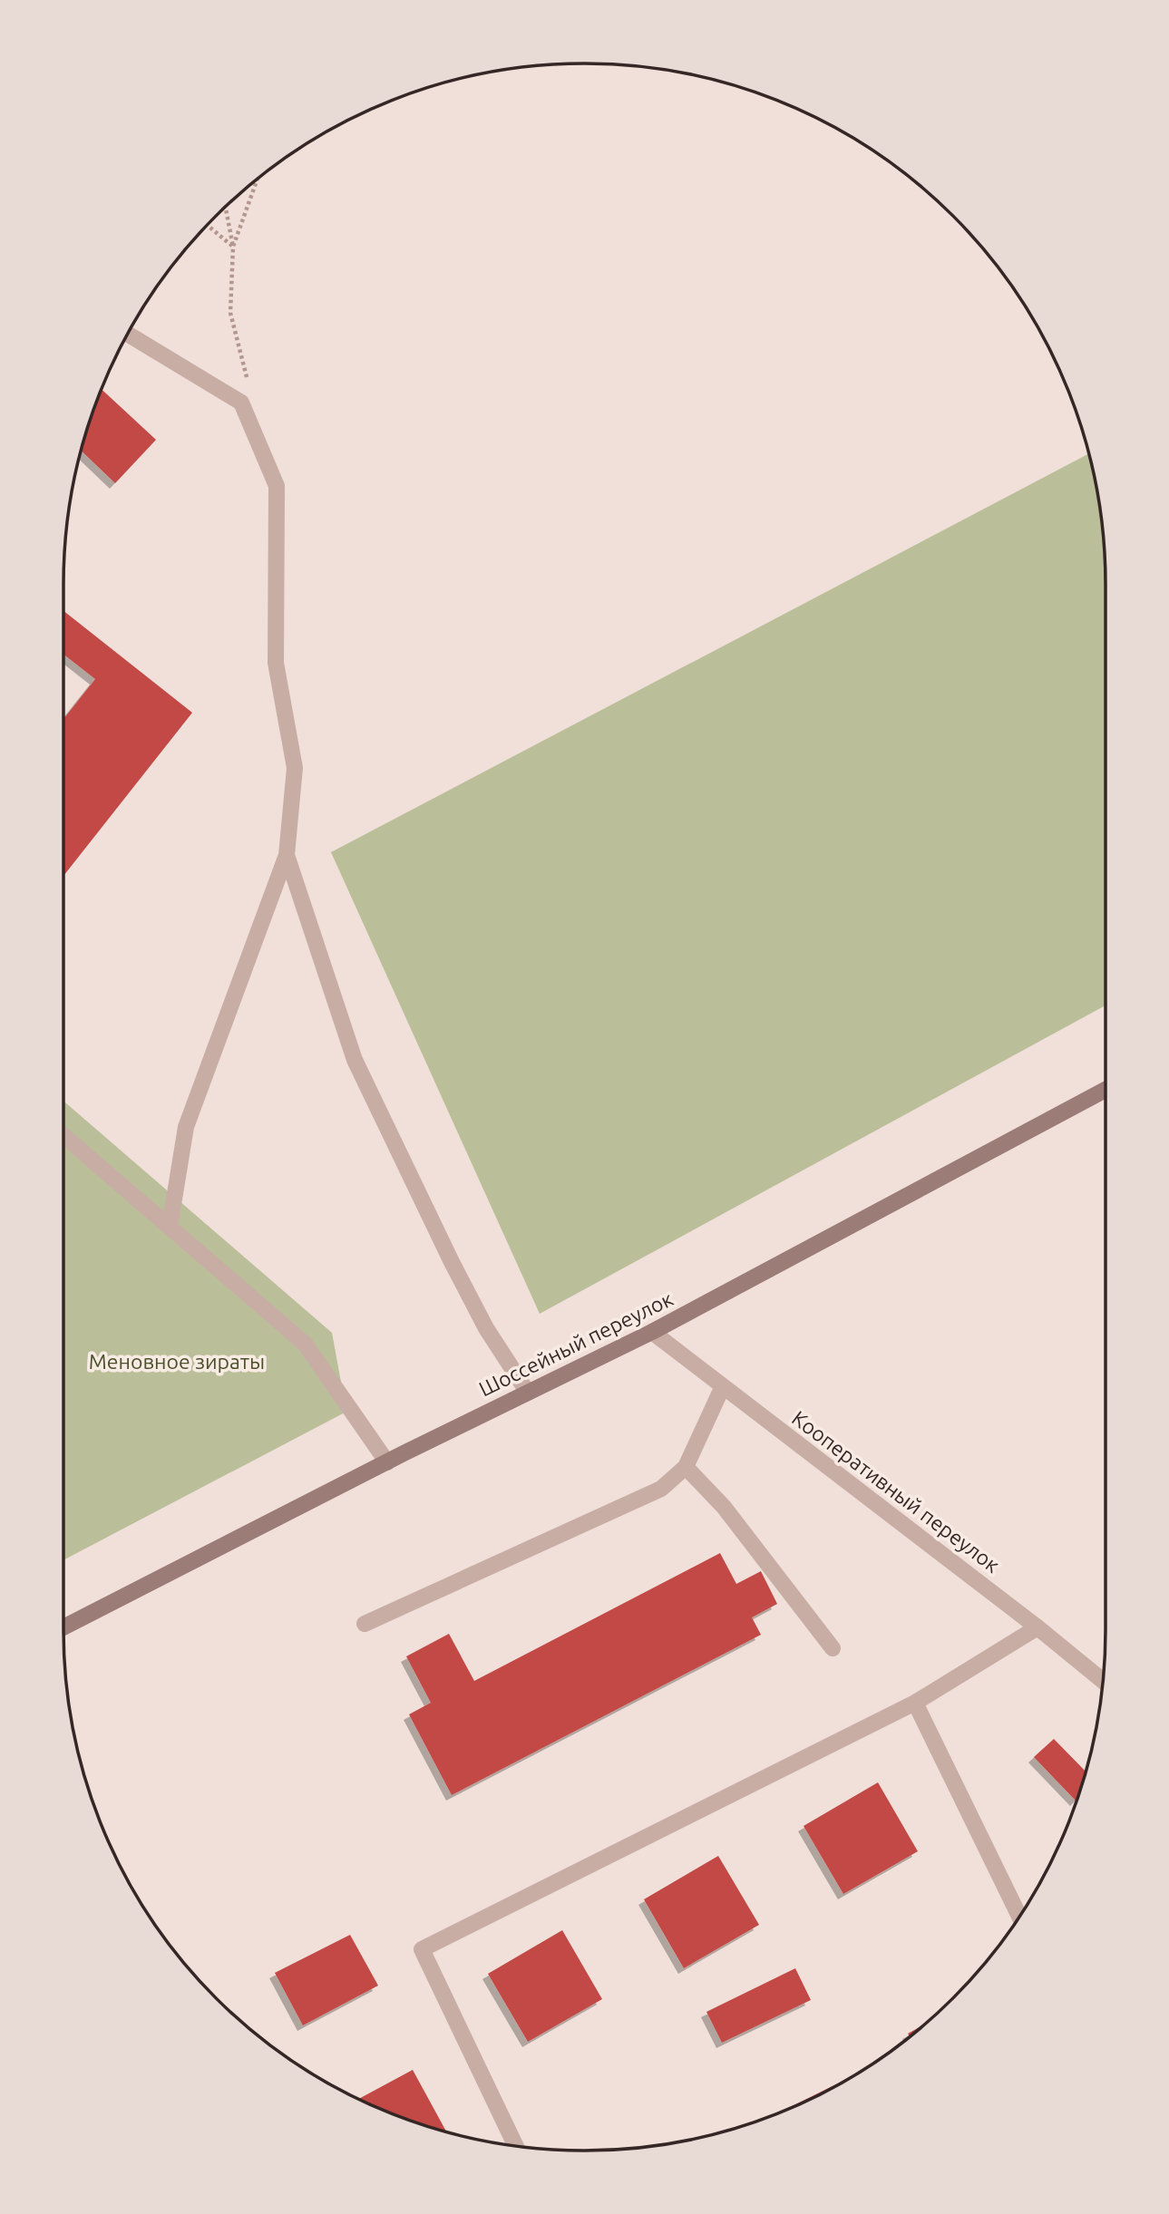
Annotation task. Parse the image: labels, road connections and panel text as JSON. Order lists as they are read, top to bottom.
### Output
{
  "streets": {
    "main road": ["Шоссейный переулок"],
    "street": ["Кооперативный переулок"]
  },
  "crossings": [
    ["Шоссейный переулок", "Кооперативный переулок"]
  ],
  "parks": ["Меновное зираты"]
}
